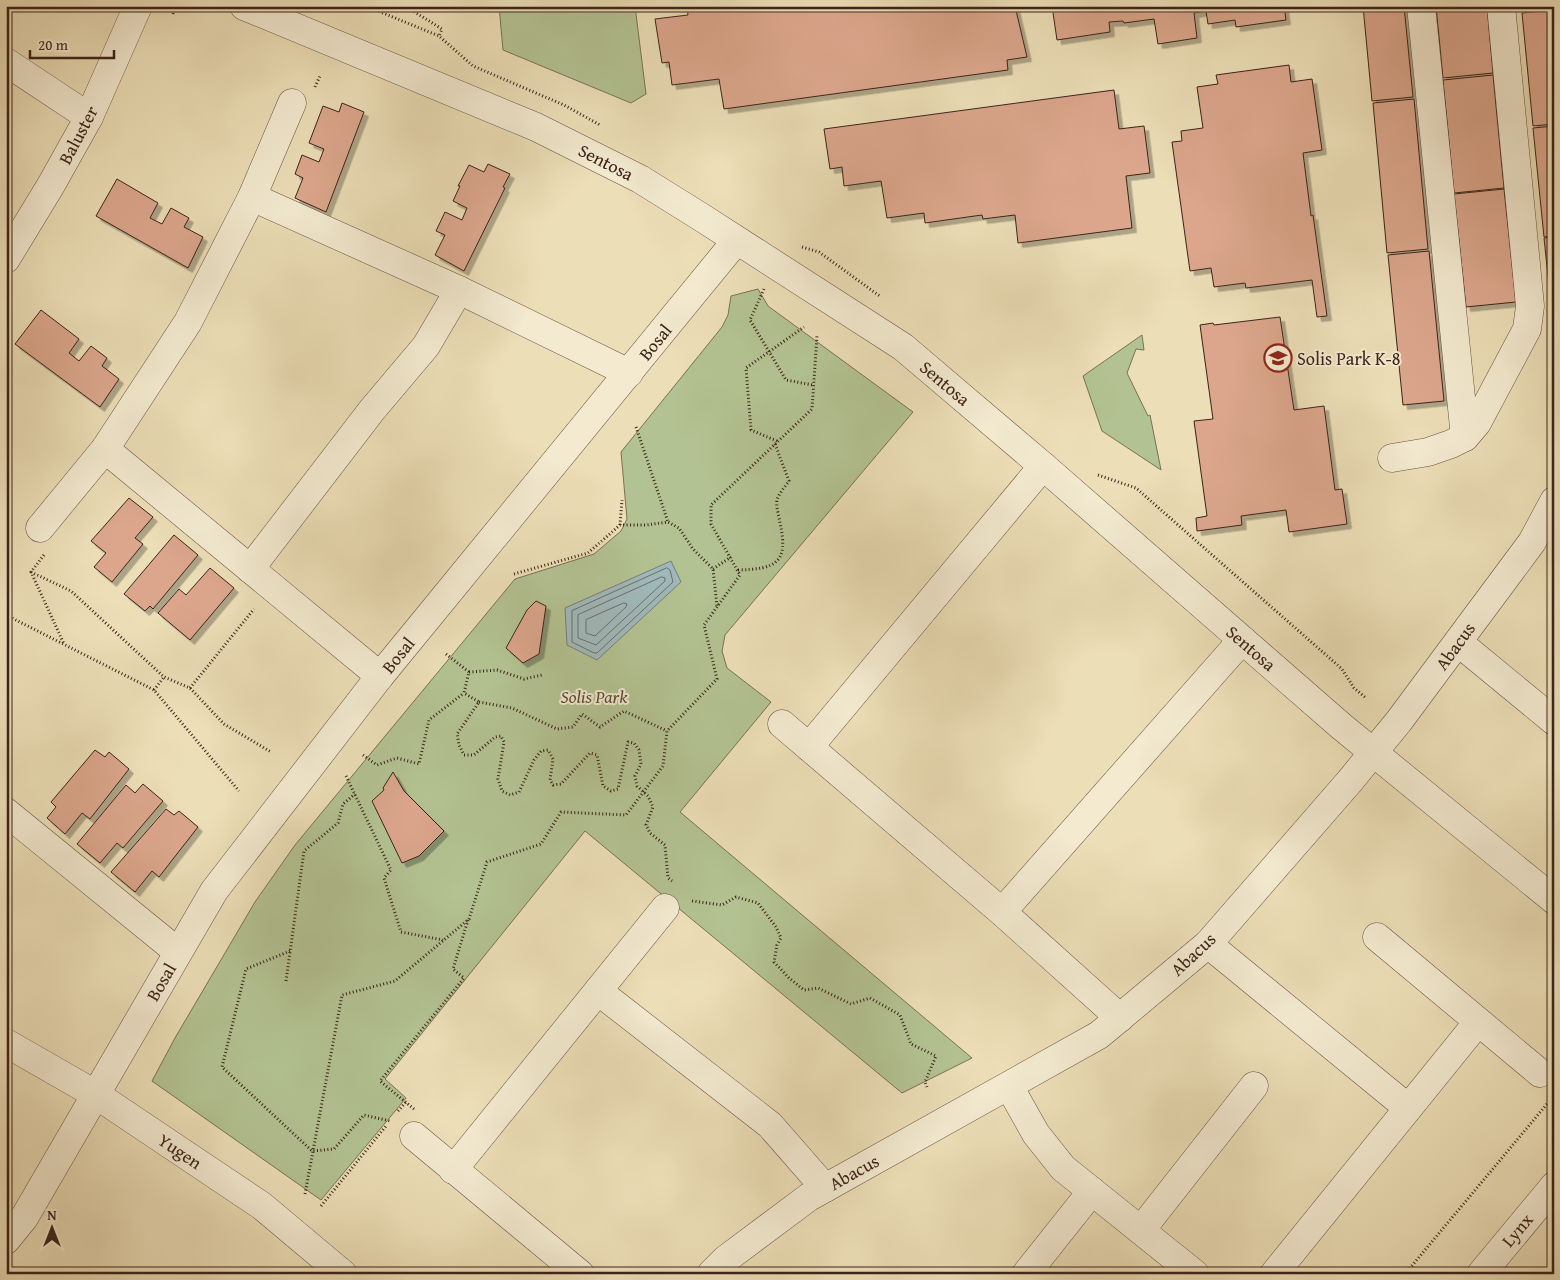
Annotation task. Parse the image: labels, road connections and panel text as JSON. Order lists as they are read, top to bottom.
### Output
{
  "streets": {
    "street": [
      "Baluster",
      "Sentosa",
      "Bosal",
      "Abacus",
      "Yugen",
      "Lynx"
    ]
  },
  "crossings": [
    ["Sentosa", "Bosal"],
    ["Sentosa", "Abacus"],
    ["Bosal", "Yugen"]
  ],
  "parks": ["Solis Park"],
  "places": {
    "school or university": ["Solis Park K-8"]
  },
  "scale_bar": "20 m",
  "north": "top"
}
